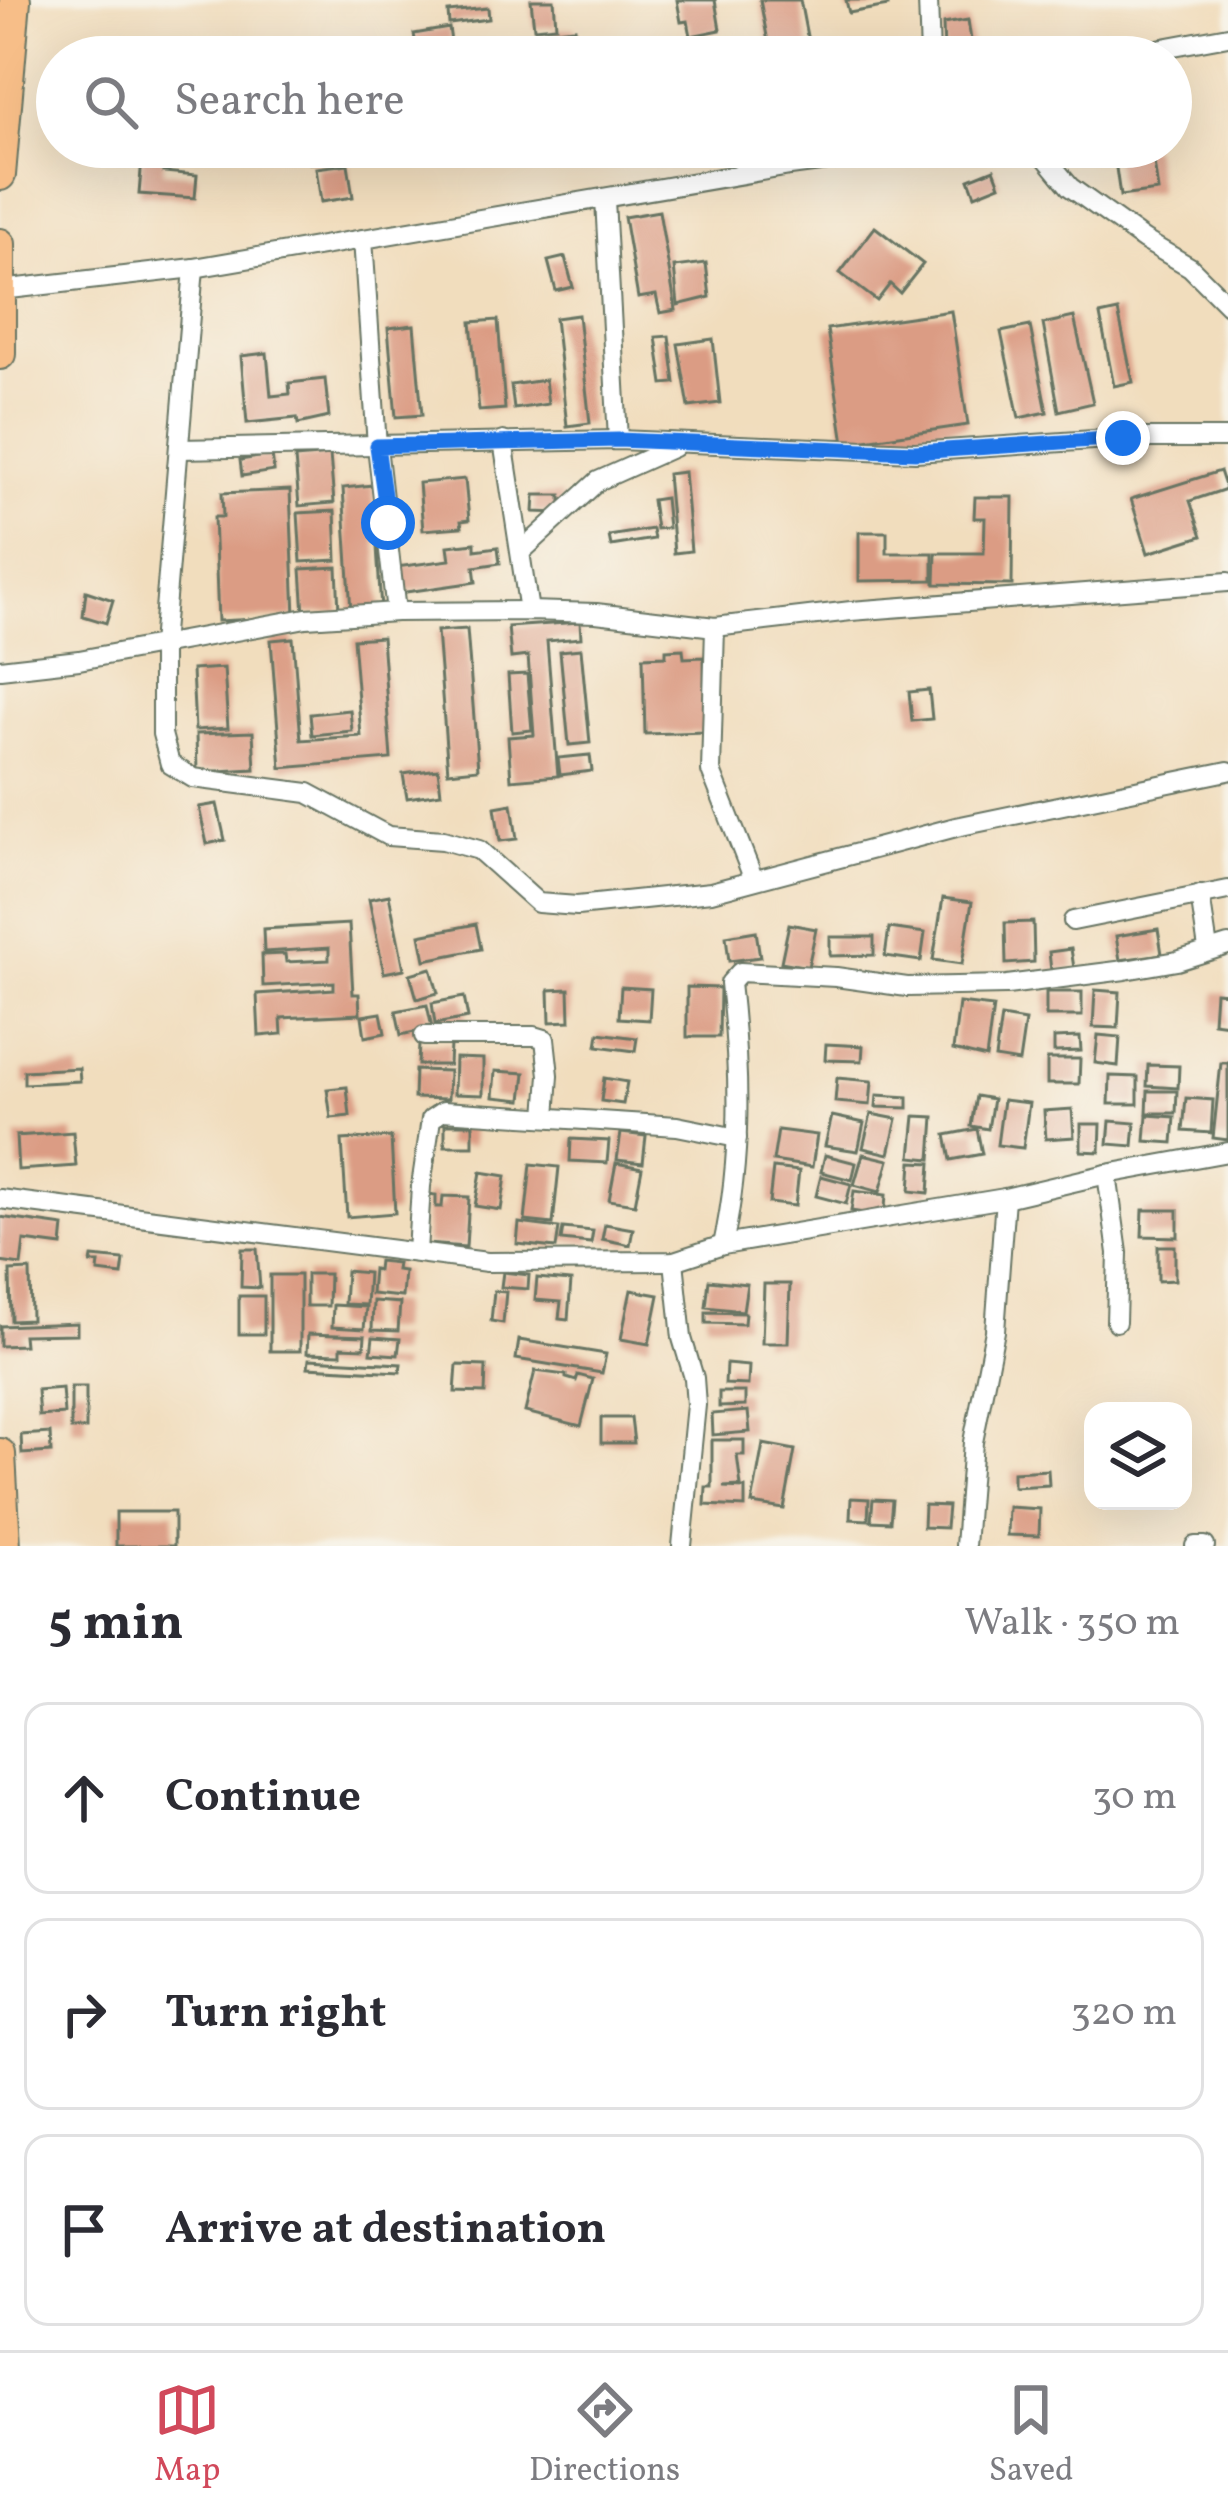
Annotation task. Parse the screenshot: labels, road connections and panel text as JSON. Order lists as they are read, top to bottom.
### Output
{
  "page": {
    "search": "Search here",
    "heading": ["5 min", "Walk · 350 m"],
    "list": [
      ["Continue", "30 m"],
      ["Turn right", "320 m"],
      "Arrive at destination"
    ],
    "nav": ["Map", "Directions", "Saved"]
  }
}
